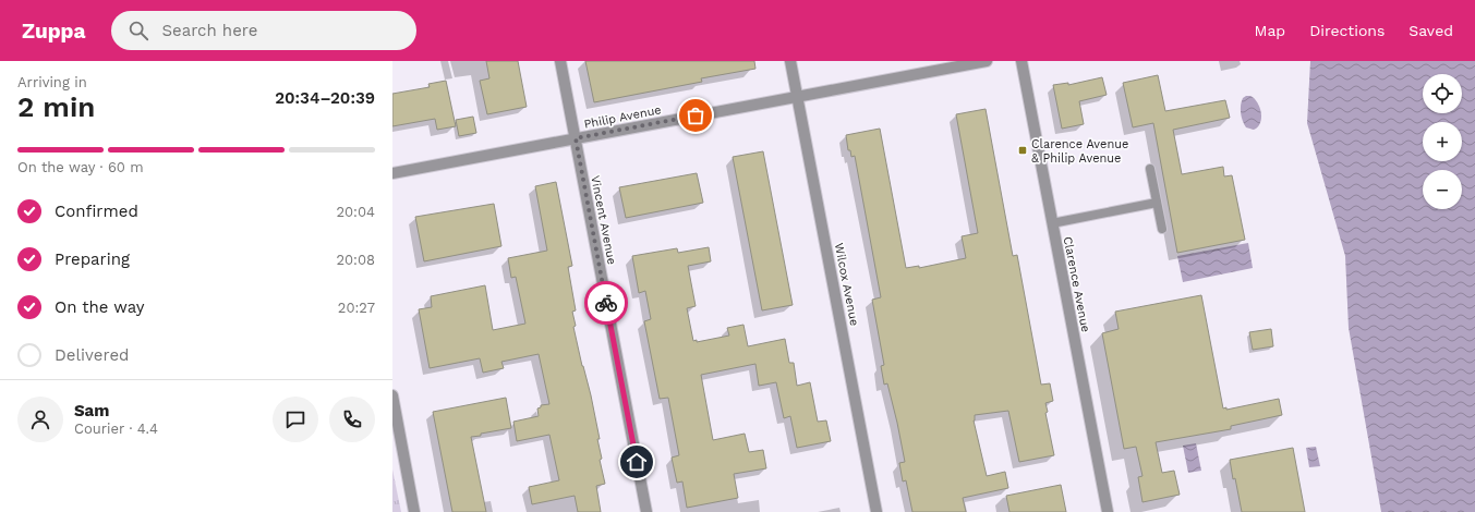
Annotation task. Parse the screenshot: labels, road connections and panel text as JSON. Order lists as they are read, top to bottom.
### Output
{
  "streets": {
    "street": [
      "Philip Avenue",
      "Vincent Avenue",
      "Wilcox Avenue",
      "Clarence Avenue"
    ]
  },
  "crossings": [
    ["Philip Avenue", "Vincent Avenue"],
    ["Philip Avenue", "Wilcox Avenue"]
  ],
  "places": {
    "transit": ["Clarence Avenue & Philip Avenue"]
  },
  "page": {
    "header": "Zuppa",
    "search": "Search here",
    "nav": ["Map", "Directions", "Saved"],
    "heading": ["2 min", "Arriving in", "20:34–20:39"],
    "panel": ["Sam", "Courier · 4.4"],
    "map_buttons": ["+", "−"],
    "bar": "On the way · 60 m",
    "list": [
      ["Confirmed", "20:04"],
      ["Preparing", "20:08"],
      ["On the way", "20:27"],
      "Delivered"
    ]
  }
}
